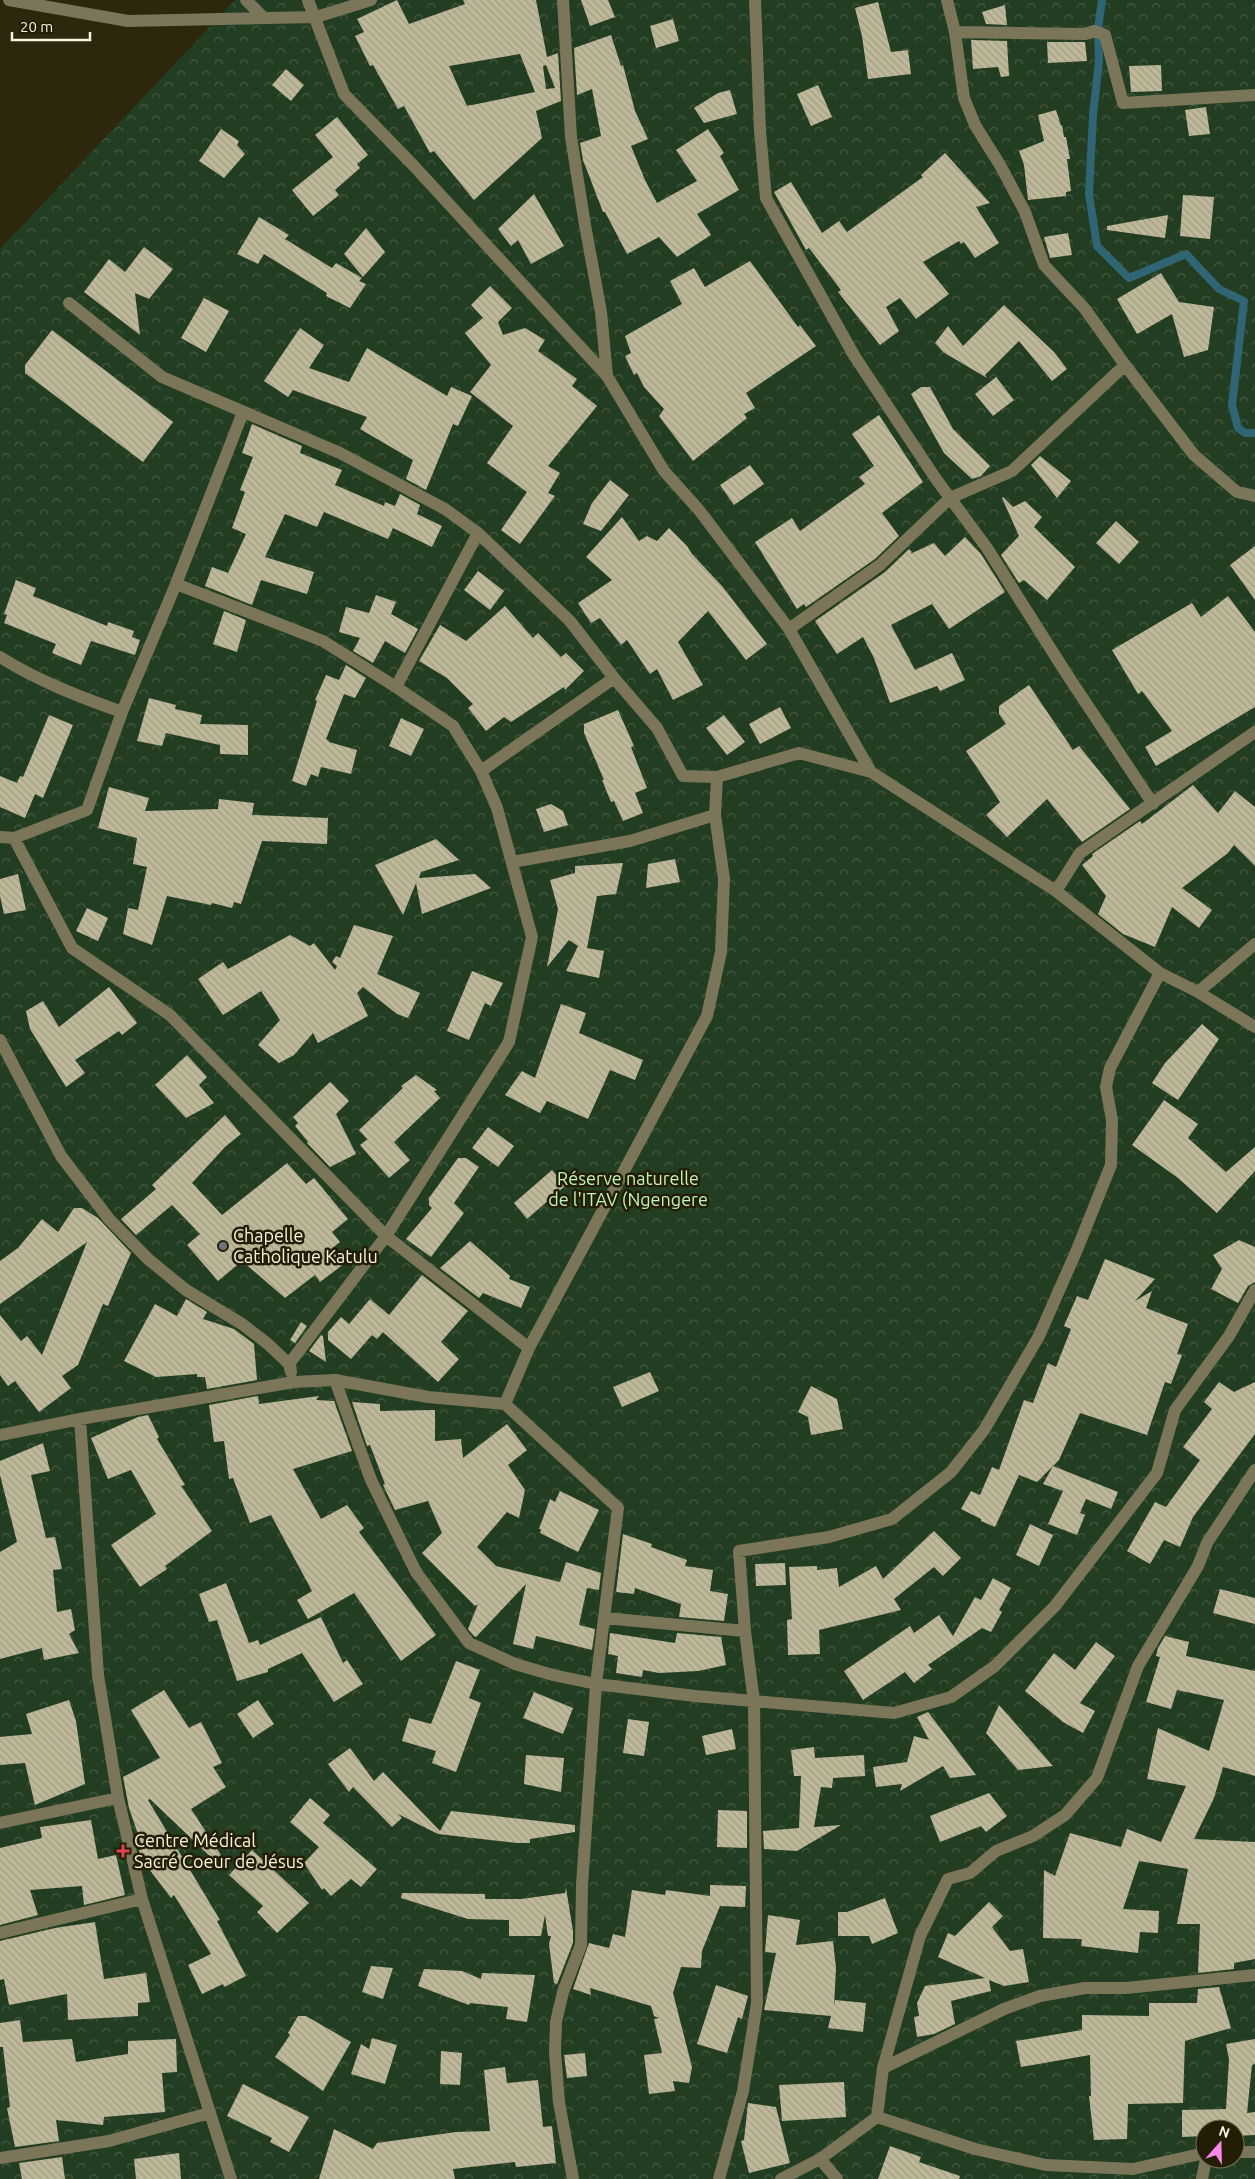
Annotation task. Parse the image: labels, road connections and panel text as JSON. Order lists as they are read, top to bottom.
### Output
{
  "parks": ["Réserve naturelle de l'ITAV (Ngengere"],
  "places": {
    "other": ["Chapelle Catholique Katulu"],
    "health": ["Centre Médical Sacré Coeur de Jésus"]
  },
  "scale_bar": "20 m",
  "north": "top"
}
